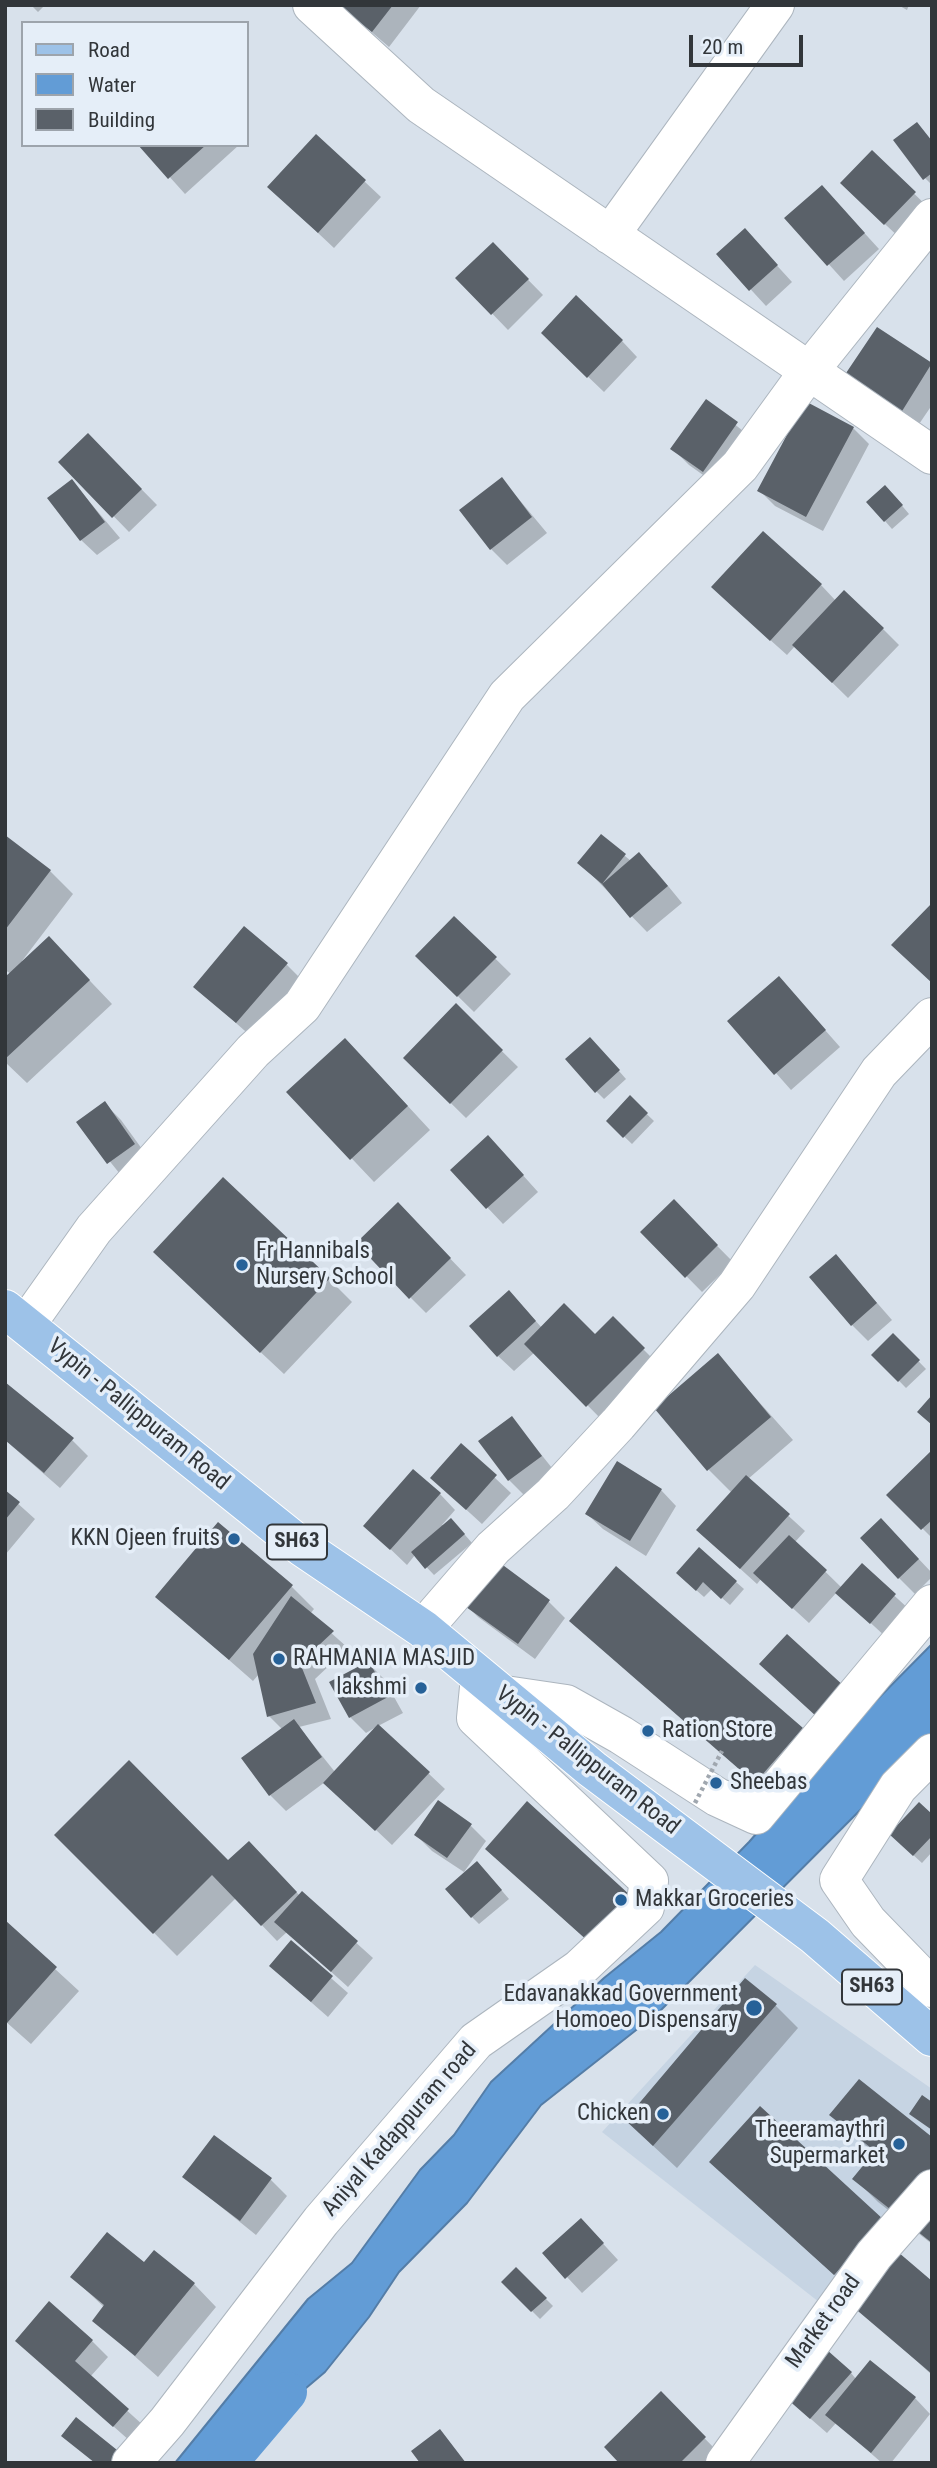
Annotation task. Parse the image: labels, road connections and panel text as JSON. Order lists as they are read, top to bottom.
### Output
{
  "streets": {
    "main road": ["Vypin - Pallippuram Road", "SH63"],
    "street": ["Aniyal Kadappuram road", "Market road"]
  },
  "crossings": [
    ["Vypin - Pallippuram Road", "Aniyal Kadappuram road"]
  ],
  "places": [
    "Fr Hannibals Nursery School",
    "KKN Ojeen fruits",
    "RAHMANIA MASJID",
    "lakshmi",
    "Ration Store",
    "Sheebas",
    "Makkar Groceries",
    "Edavanakkad Government Homoeo Dispensary",
    "Chicken",
    "Theeramaythri Supermarket"
  ],
  "legend": ["Road", "Water", "Building"],
  "scale_bar": "20 m"
}
